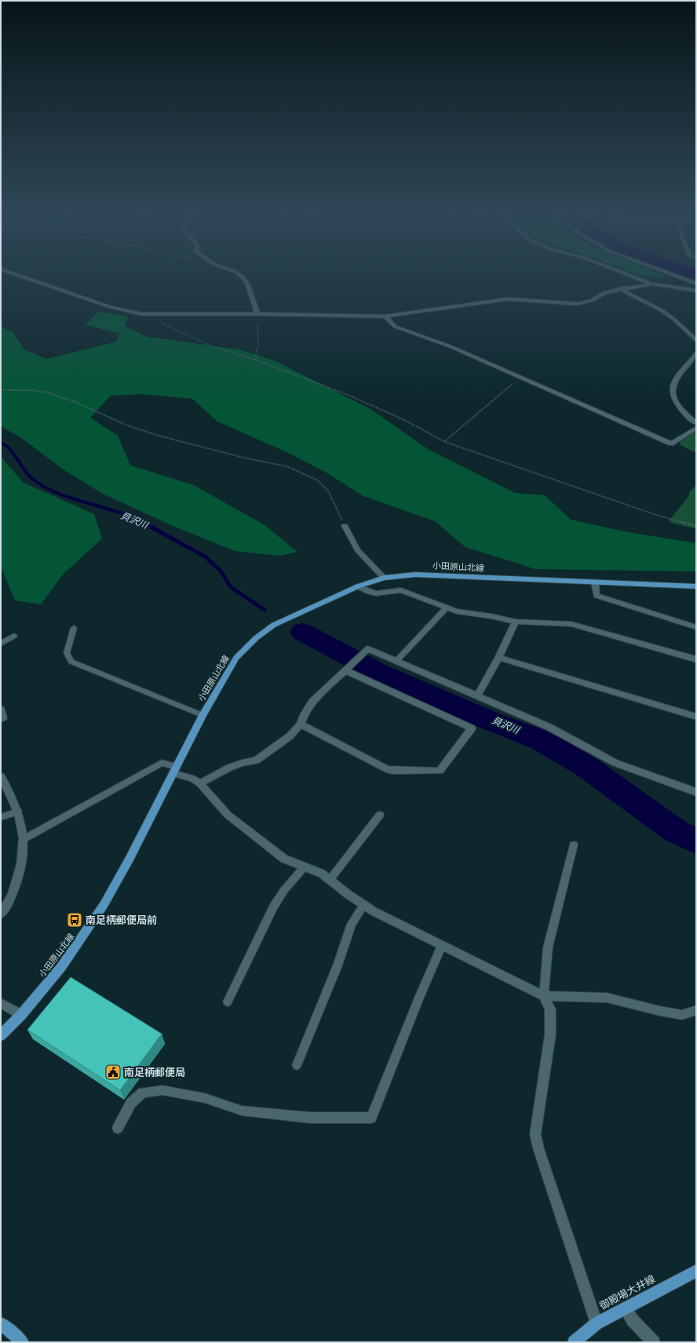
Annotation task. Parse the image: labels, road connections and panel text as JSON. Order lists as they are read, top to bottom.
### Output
{
  "streets": {
    "main road": ["小田原山北線", "御殿場大井線"]
  },
  "water": ["貝沢川"],
  "places": {
    "bus stop": ["南足柄郵便局前"],
    "public building": ["南足柄郵便局"]
  }
}
